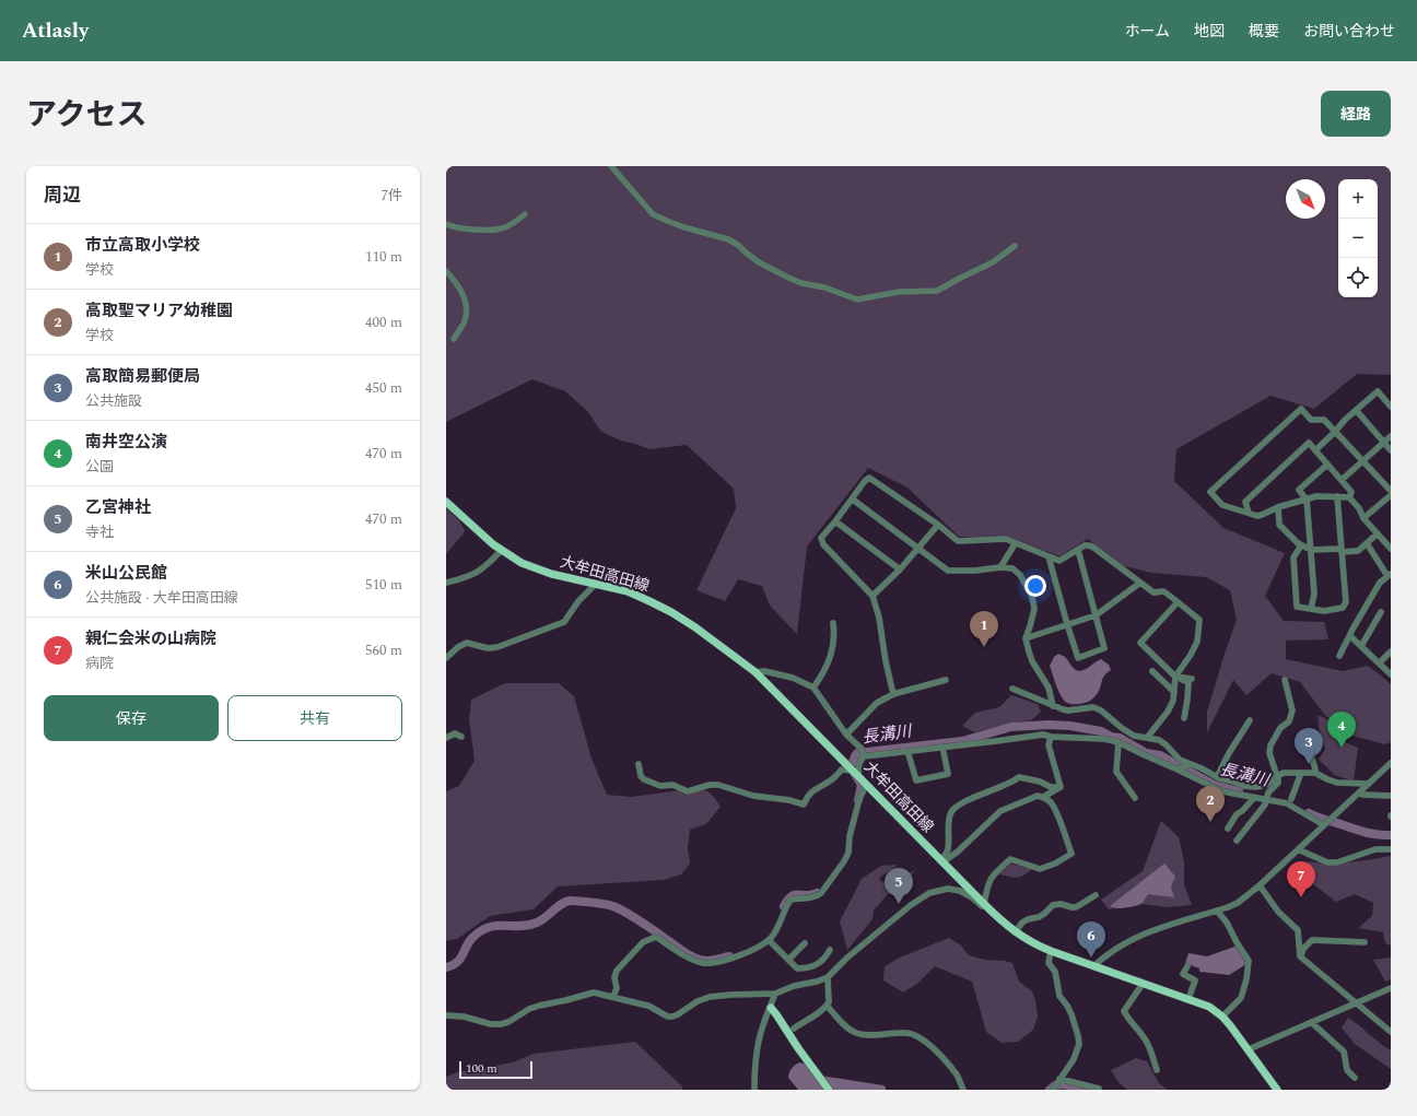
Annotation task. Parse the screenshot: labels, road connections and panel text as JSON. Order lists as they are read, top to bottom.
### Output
{
  "streets": {
    "main road": ["大牟田高田線"]
  },
  "water": ["長溝川"],
  "scale_bar": "100 m",
  "north": "bottom right",
  "page": {
    "header": "Atlasly",
    "nav": [
      "ホーム",
      "地図",
      "概要",
      "お問い合わせ"
    ],
    "title": "アクセス",
    "buttons": [
      "経路",
      ["保存", "共有"]
    ],
    "heading": ["周辺", "7件"],
    "map_buttons": ["+", "−"],
    "list": [
      {
        "mark": "1",
        "name": "市立高取小学校",
        "note": "学校",
        "value": "110 m"
      },
      {
        "mark": "2",
        "name": "高取聖マリア幼稚園",
        "note": "学校",
        "value": "400 m"
      },
      {
        "mark": "3",
        "name": "高取簡易郵便局",
        "note": "公共施設",
        "value": "450 m"
      },
      {
        "mark": "4",
        "name": "南井空公演",
        "note": "公園",
        "value": "470 m"
      },
      {
        "mark": "5",
        "name": "乙宮神社",
        "note": "寺社",
        "value": "470 m"
      },
      {
        "mark": "6",
        "name": "米山公民館",
        "note": "公共施設 · 大牟田高田線",
        "value": "510 m"
      },
      {
        "mark": "7",
        "name": "親仁会米の山病院",
        "note": "病院",
        "value": "560 m"
      }
    ],
    "pins": [
      "1",
      "4",
      "3",
      "2",
      "7",
      "5",
      "6"
    ],
    "scale": "100 m"
  }
}
